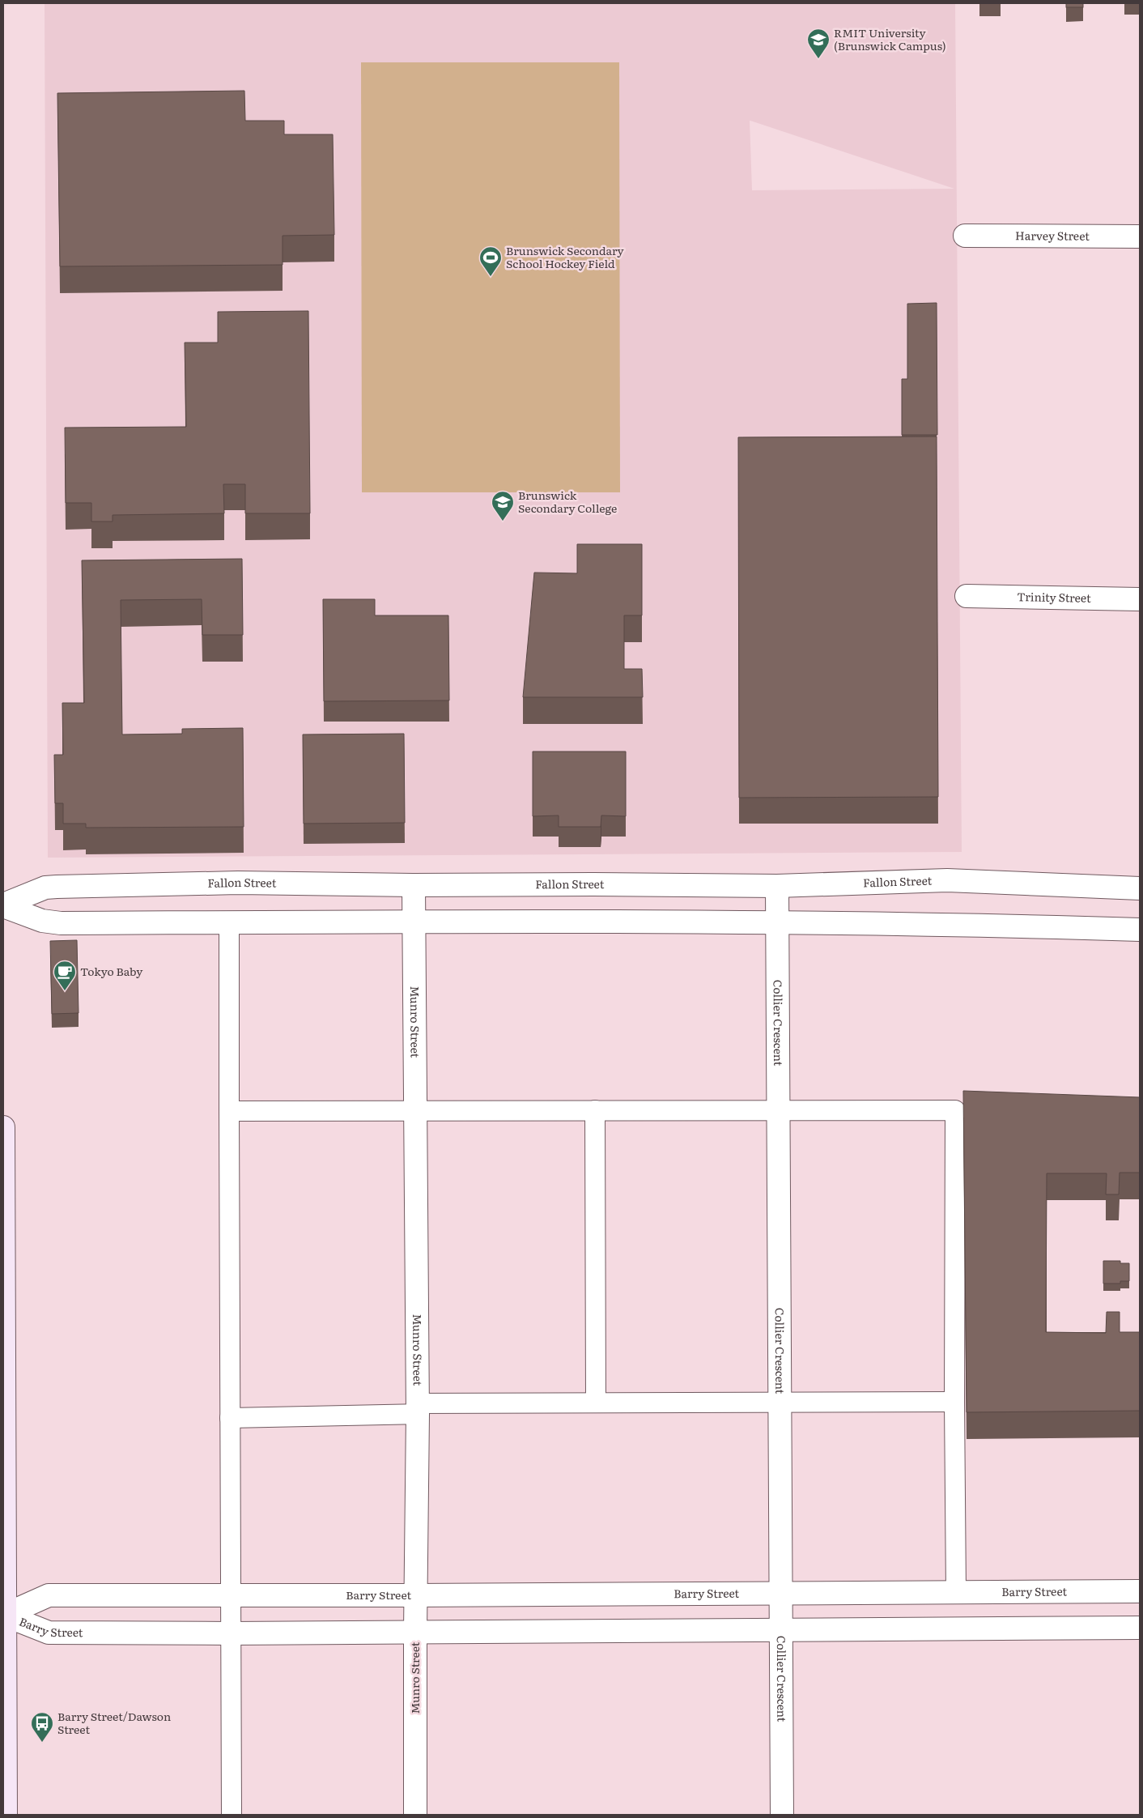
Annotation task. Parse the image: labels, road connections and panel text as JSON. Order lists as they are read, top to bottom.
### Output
{
  "streets": {
    "street": [
      "Harvey Street",
      "Trinity Street",
      "Fallon Street",
      "Munro Street",
      "Collier Crescent",
      "Barry Street"
    ]
  },
  "crossings": [
    ["Fallon Street", "Munro Street"],
    ["Fallon Street", "Collier Crescent"],
    ["Munro Street", "Barry Street"],
    ["Collier Crescent", "Barry Street"]
  ],
  "places": {
    "school or university": ["RMIT University (Brunswick Campus)", "Brunswick Secondary College"],
    "sports": ["Brunswick Secondary School Hockey Field"],
    "cafe": ["Tokyo Baby"],
    "bus stop": ["Barry Street/Dawson Street"]
  }
}
